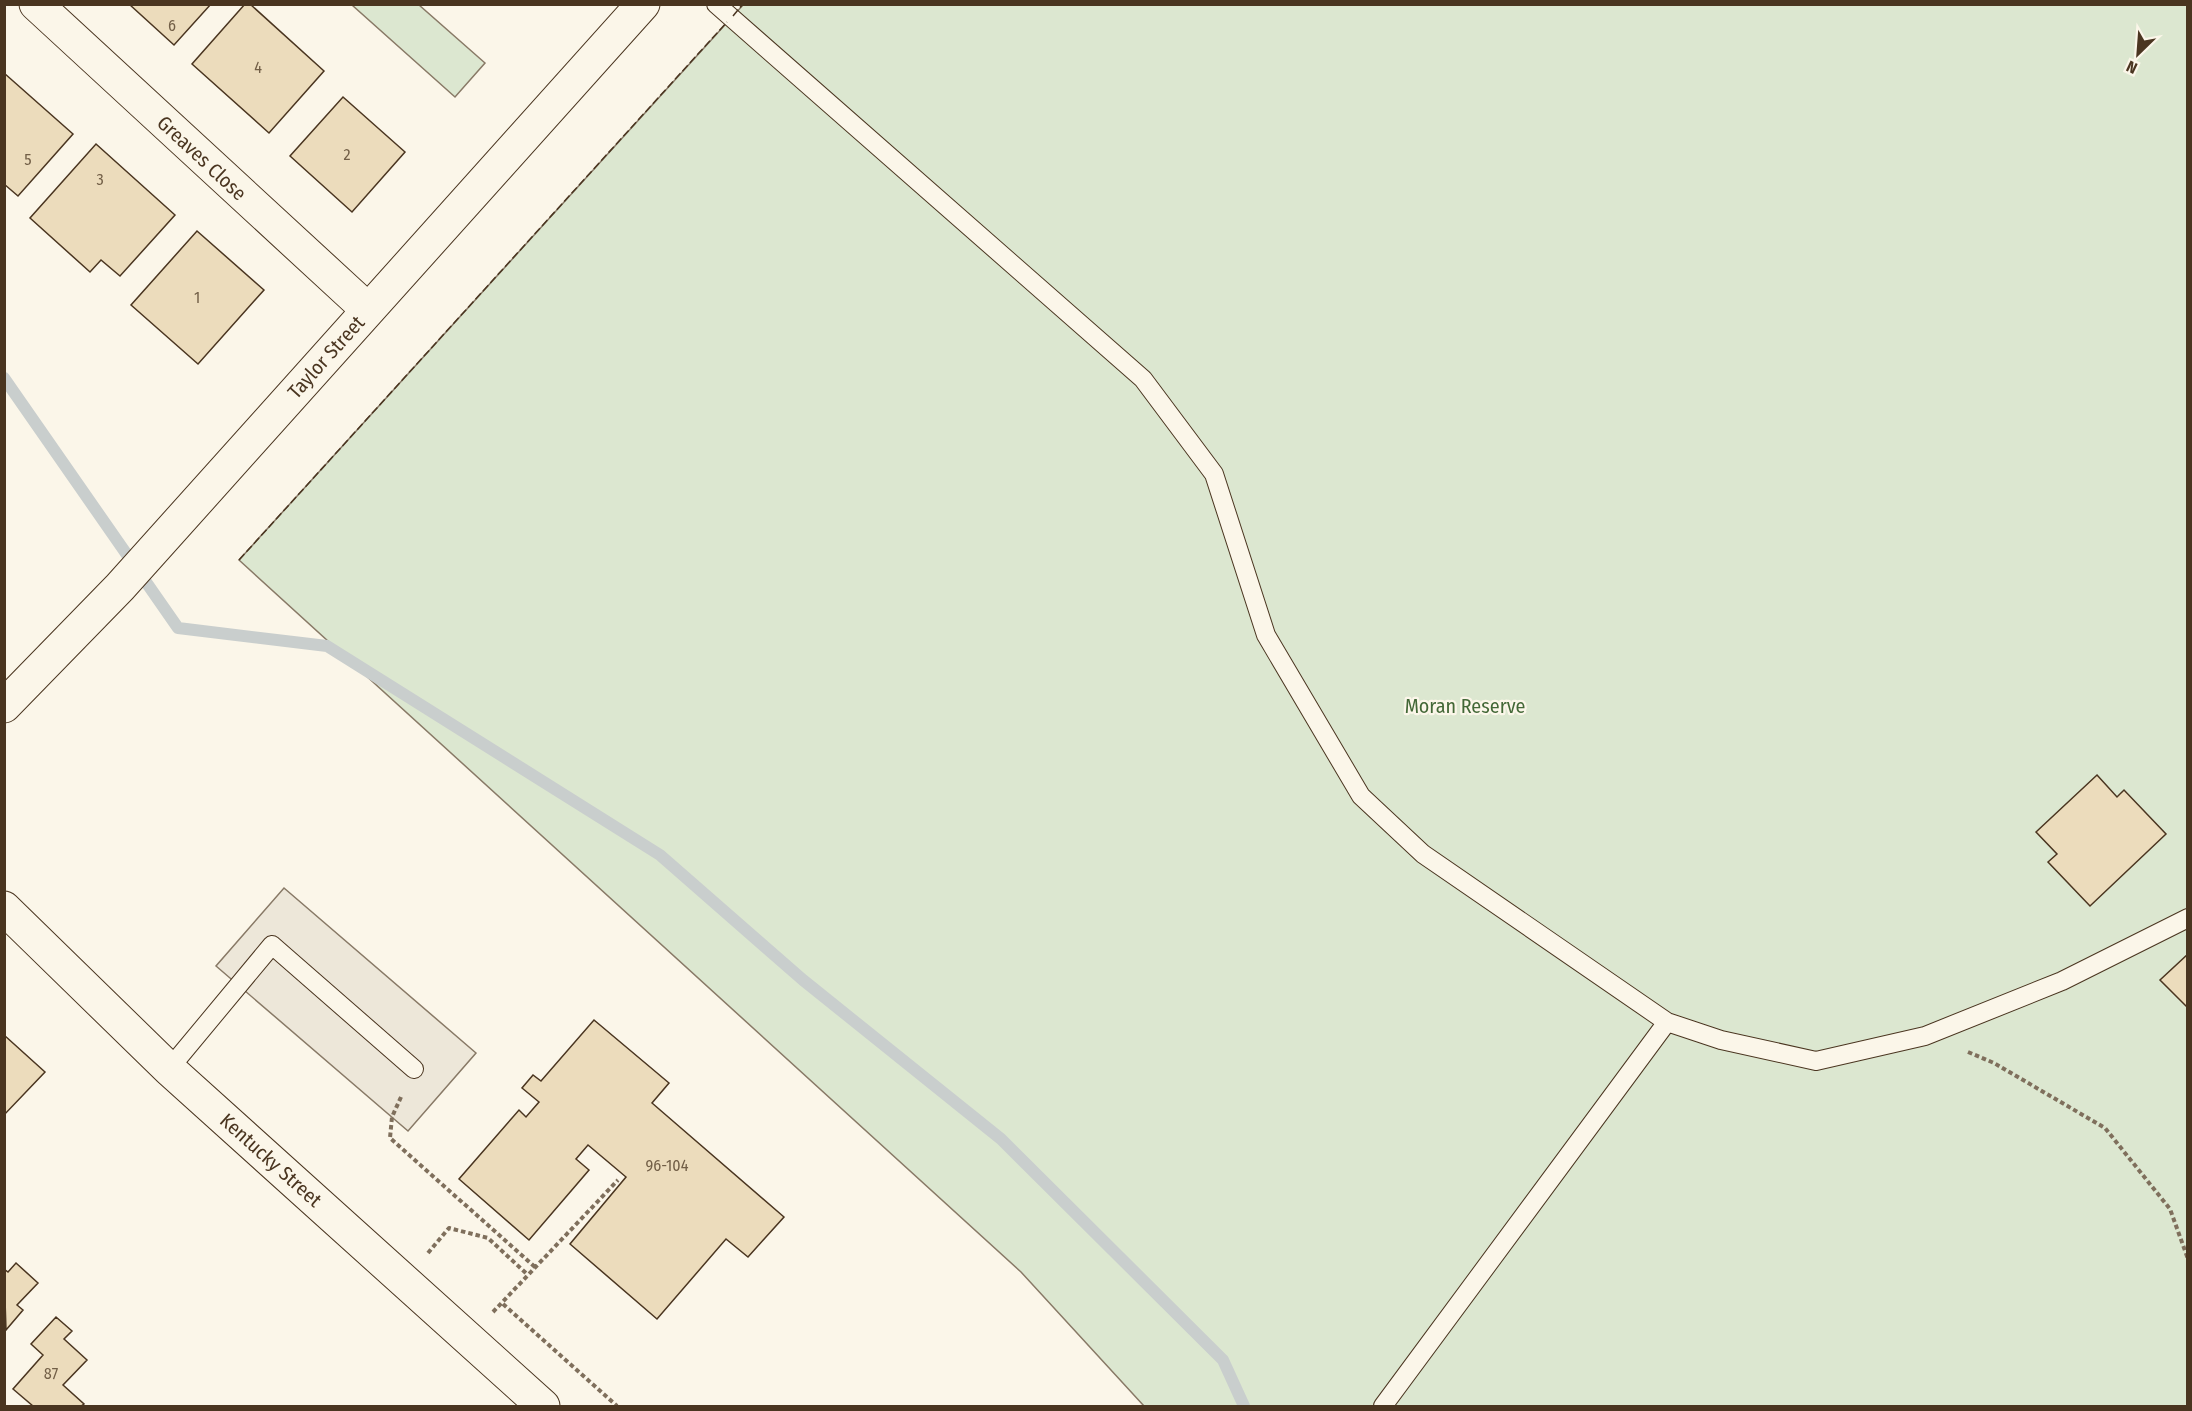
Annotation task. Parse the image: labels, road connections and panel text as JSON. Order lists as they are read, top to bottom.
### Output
{
  "streets": {
    "street": ["Greaves Close", "Taylor Street", "Kentucky Street"]
  },
  "crossings": [
    ["Greaves Close", "Taylor Street"]
  ],
  "parks": ["Moran Reserve"],
  "house_numbers": [
    "6",
    "4",
    "2",
    "5",
    "3",
    "1",
    "96-104",
    "87"
  ],
  "north": "bottom left"
}
